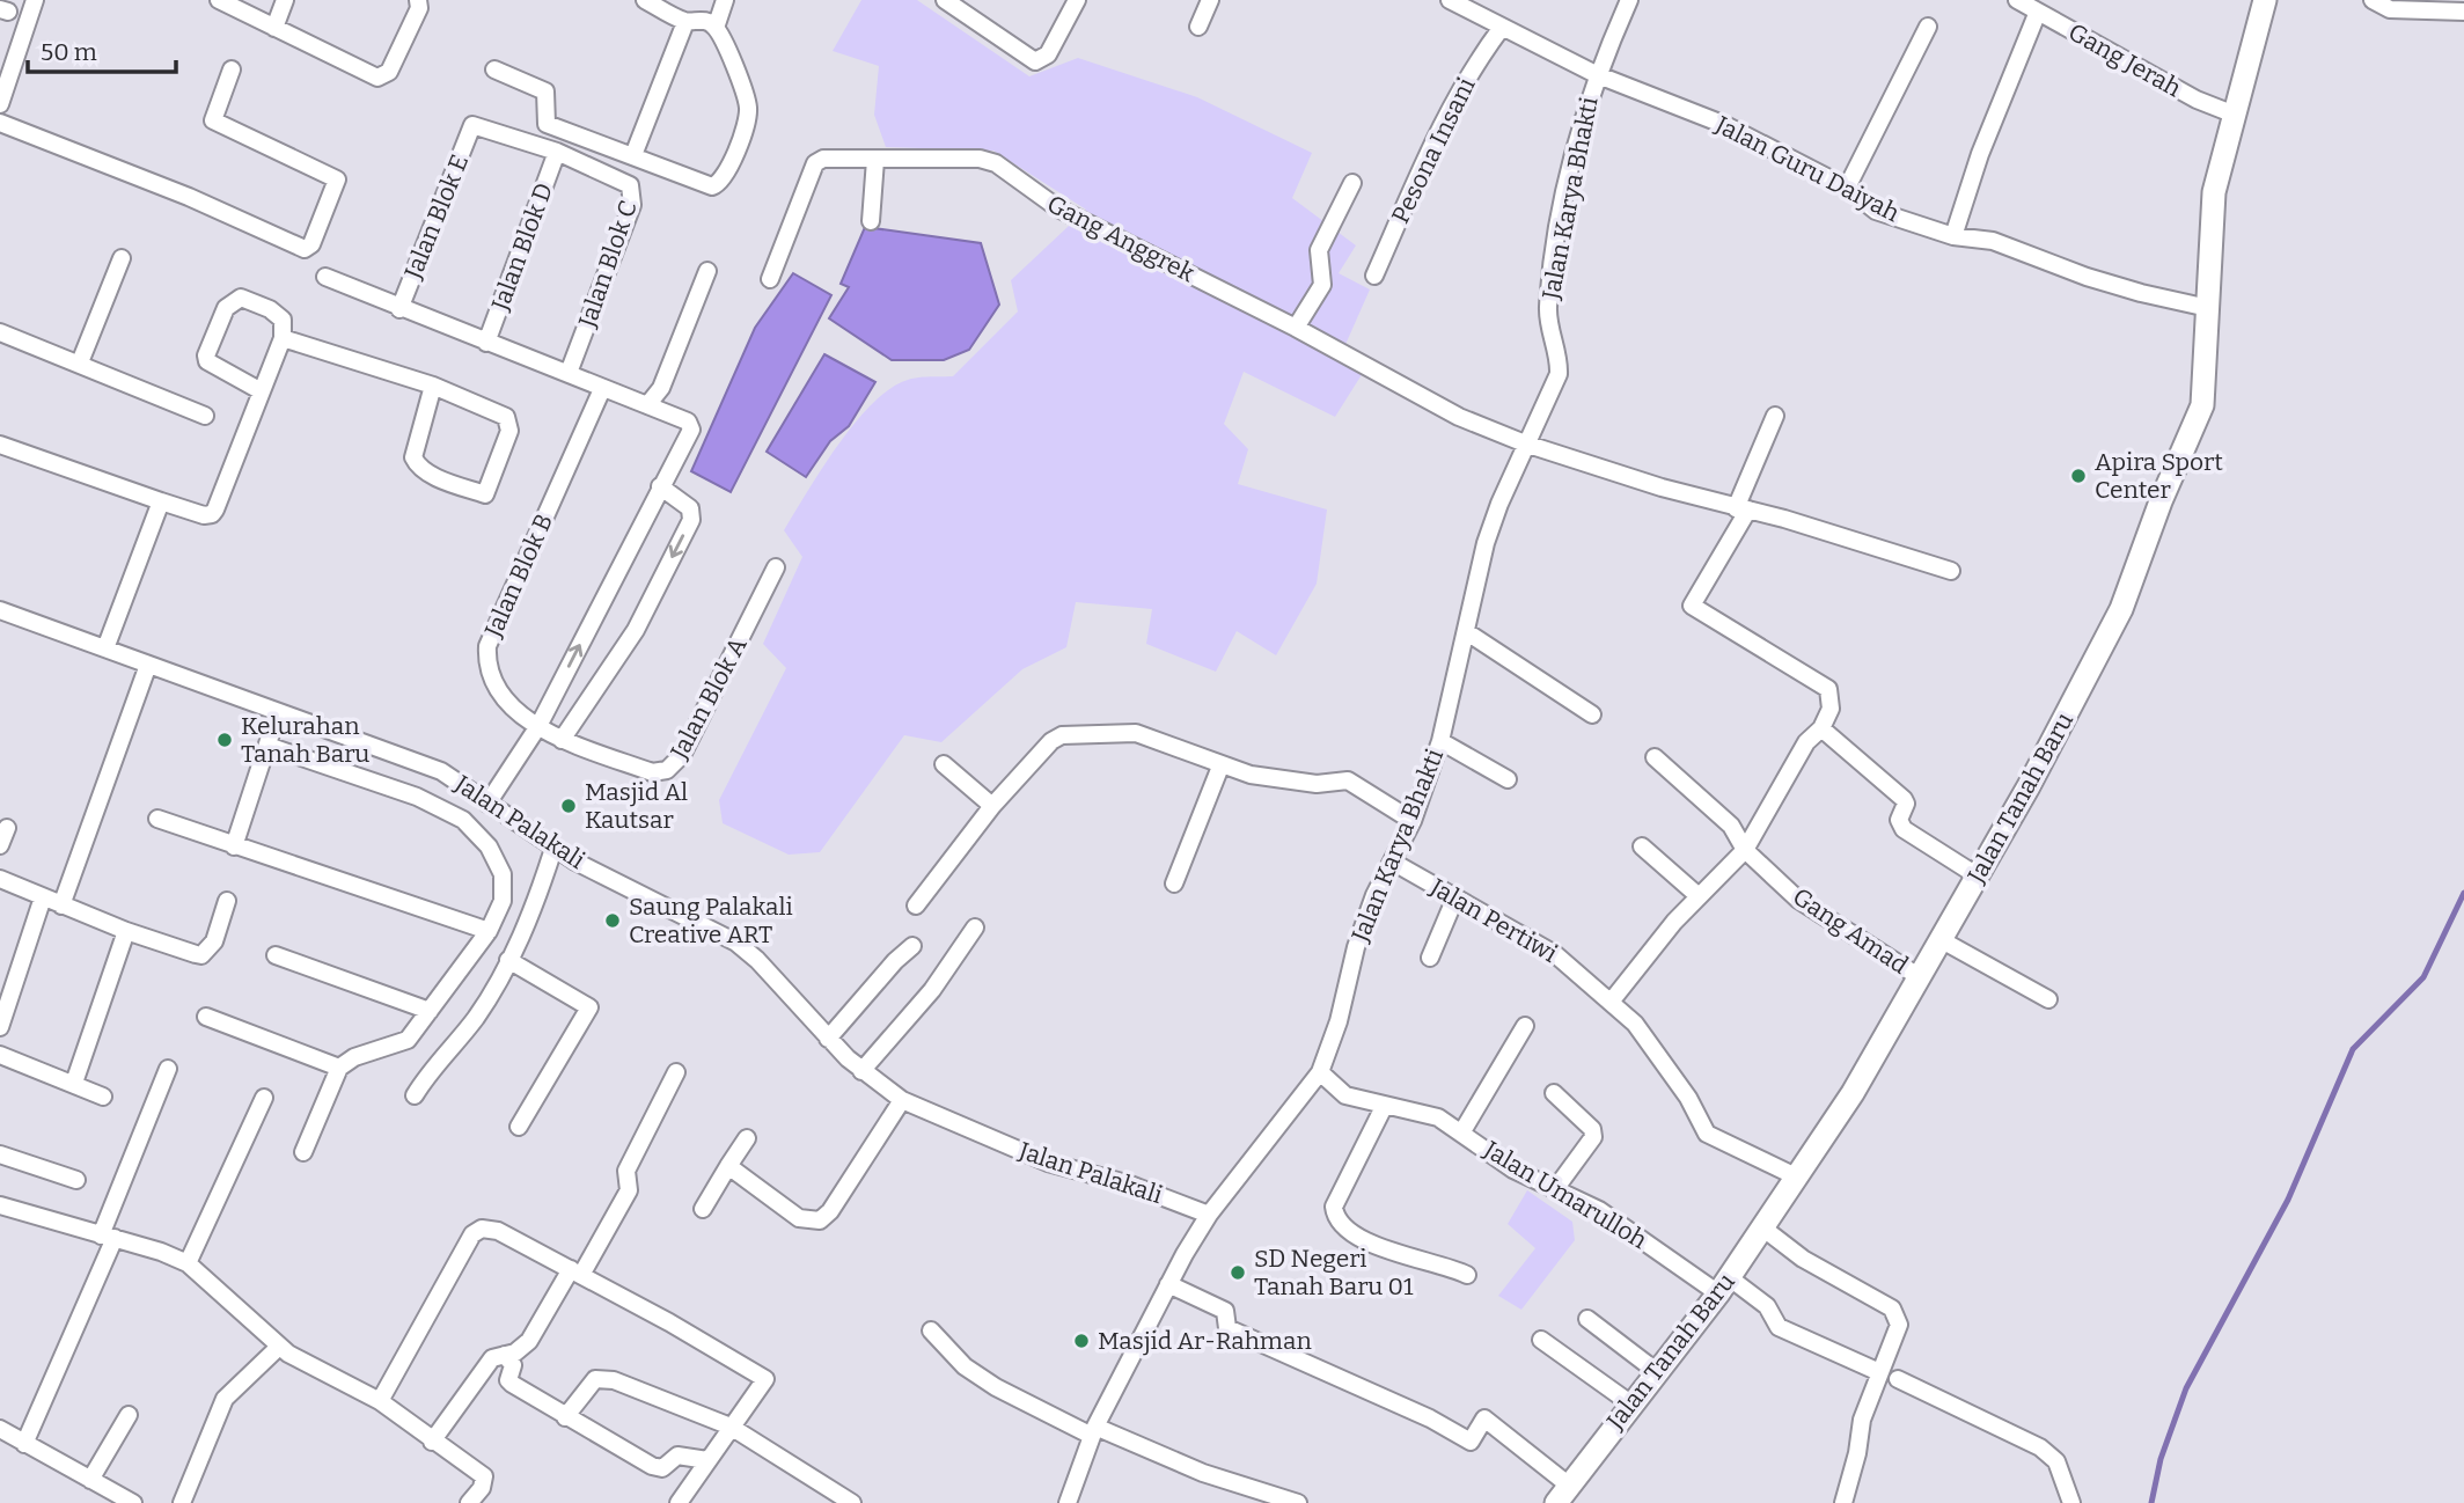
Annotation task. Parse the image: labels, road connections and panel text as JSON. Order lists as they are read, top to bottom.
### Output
{
  "streets": {
    "main road": ["Jalan Tanah Baru"],
    "street": [
      "Gang Jerah",
      "Pesona Insani",
      "Jalan Guru Daiyah",
      "Jalan Karya Bhakti",
      "Jalan Blok E",
      "Gang Anggrek",
      "Jalan Blok D",
      "Jalan Blok C",
      "Jalan Blok B",
      "Jalan Blok A",
      "Jalan Palakali",
      "Jalan Pertiwi",
      "Gang Amad",
      "Jalan Umarulloh"
    ]
  },
  "crossings": [
    ["Gang Jerah", "Jalan Tanah Baru"],
    ["Pesona Insani", "Jalan Guru Daiyah"],
    ["Jalan Guru Daiyah", "Jalan Karya Bhakti"],
    ["Jalan Guru Daiyah", "Jalan Tanah Baru"],
    ["Jalan Karya Bhakti", "Gang Anggrek"],
    ["Jalan Karya Bhakti", "Jalan Palakali"],
    ["Jalan Karya Bhakti", "Jalan Pertiwi"],
    ["Jalan Karya Bhakti", "Jalan Umarulloh"],
    ["Jalan Blok E", "Jalan Blok D"],
    ["Jalan Blok E", "Jalan Blok C"],
    ["Jalan Blok D", "Jalan Blok C"],
    ["Jalan Blok B", "Jalan Blok A"],
    ["Jalan Tanah Baru", "Jalan Pertiwi"],
    ["Jalan Tanah Baru", "Gang Amad"],
    ["Jalan Tanah Baru", "Jalan Umarulloh"]
  ],
  "places": [
    "Apira Sport Center",
    "Kelurahan Tanah Baru",
    "Masjid Al Kautsar",
    "Saung Palakali Creative ART",
    "SD Negeri Tanah Baru 01",
    "Masjid Ar-Rahman"
  ],
  "scale_bar": "50 m"
}
